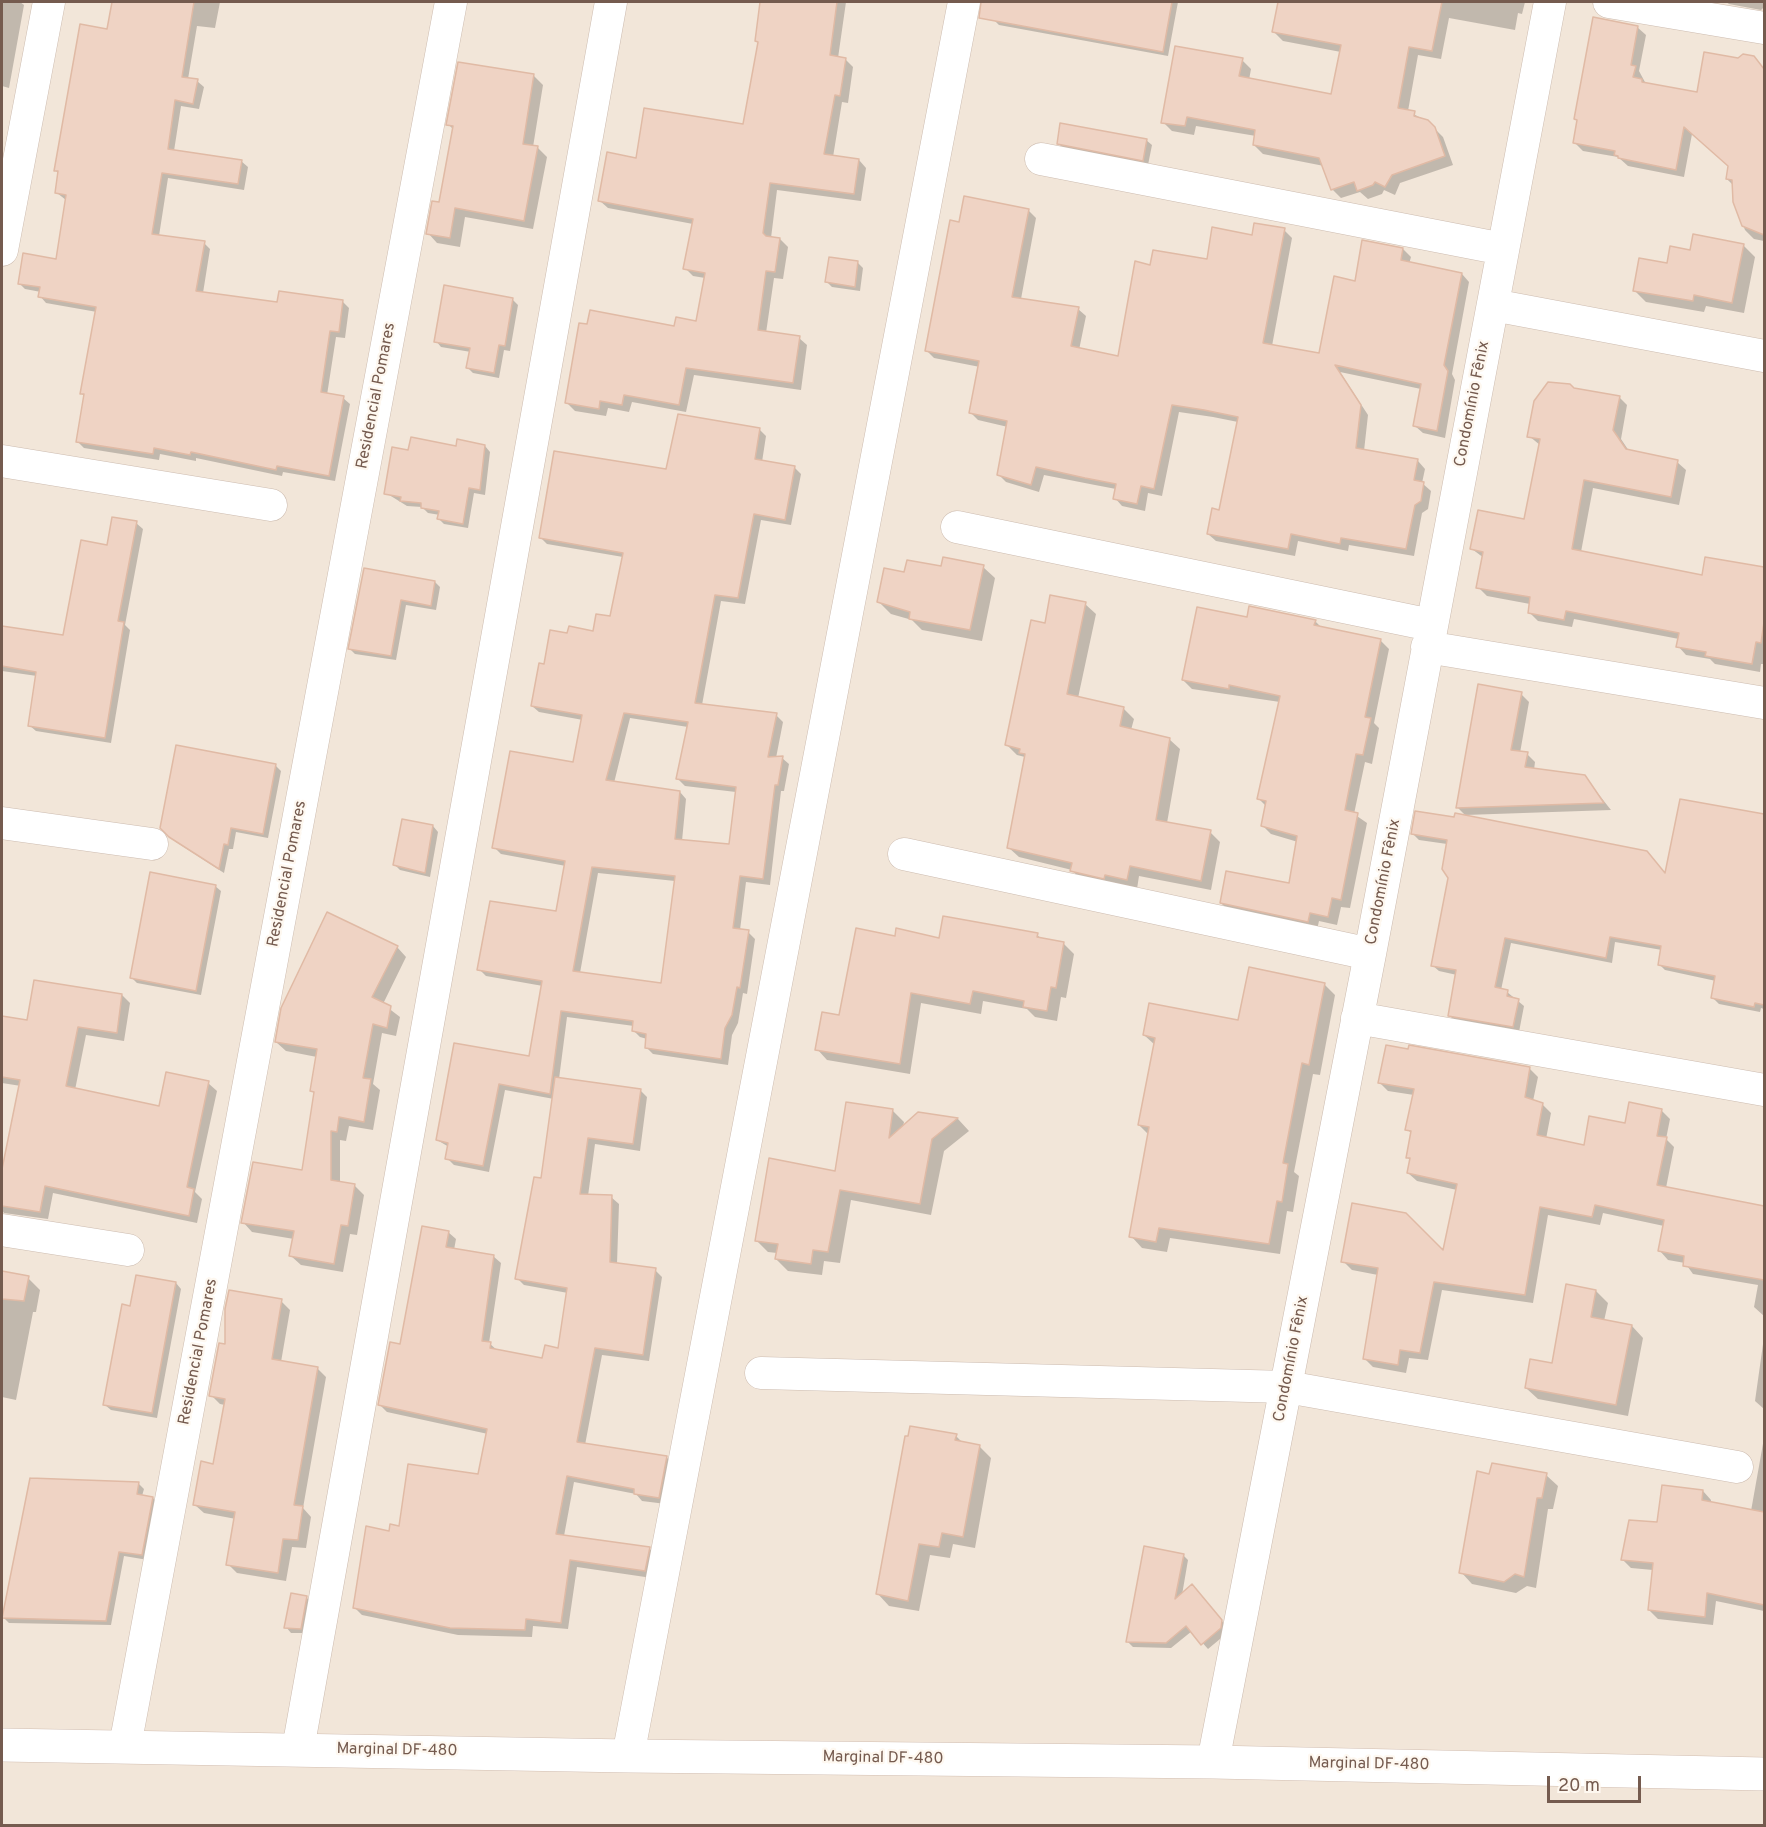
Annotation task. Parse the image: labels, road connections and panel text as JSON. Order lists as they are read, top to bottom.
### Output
{
  "streets": {
    "street": ["Residencial Pomares", "Condomínio Fênix", "Marginal DF-480"]
  },
  "crossings": [
    ["Residencial Pomares", "Marginal DF-480"],
    ["Condomínio Fênix", "Marginal DF-480"]
  ],
  "scale_bar": "20 m"
}
